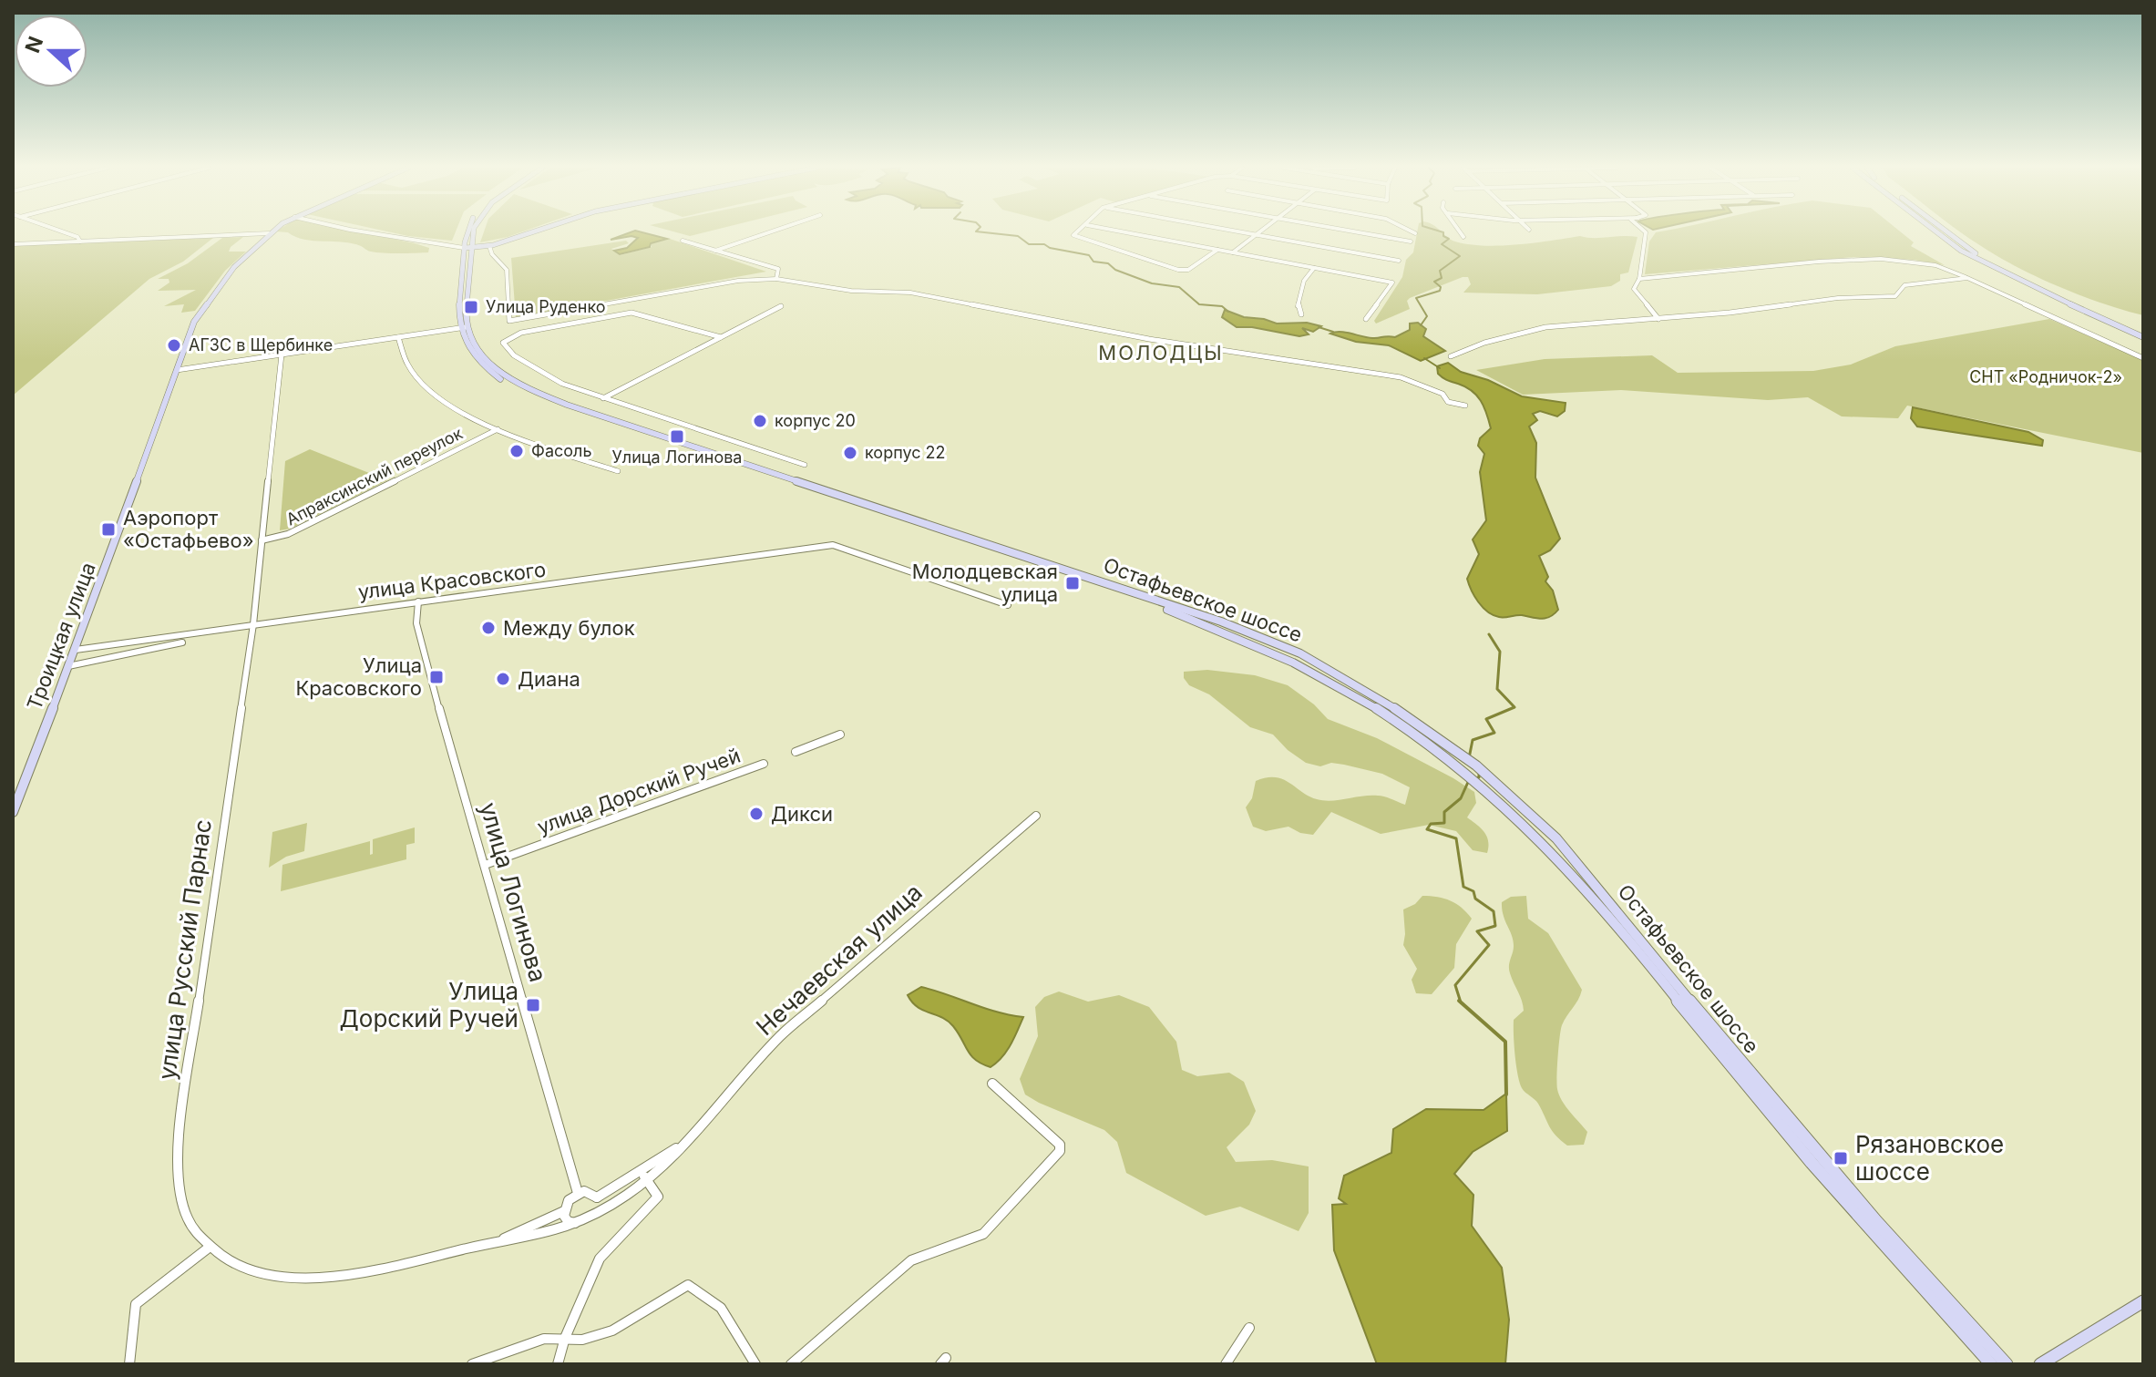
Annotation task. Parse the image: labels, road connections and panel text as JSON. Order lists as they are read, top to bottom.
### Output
{
  "streets": {
    "main road": ["Остафьевское шоссе", "Троицкая улица"],
    "street": [
      "Апраксинский переулок",
      "улица Красовского",
      "улица Дорский Ручей",
      "улица Логинова",
      "улица Русский Парнас",
      "Нечаевская улица"
    ]
  },
  "crossings": [
    ["Апраксинский переулок", "улица Русский Парнас"],
    ["улица Красовского", "Троицкая улица"],
    ["улица Красовского", "улица Логинова"],
    ["улица Красовского", "улица Русский Парнас"],
    ["улица Дорский Ручей", "улица Логинова"],
    ["улица Логинова", "улица Русский Парнас"],
    ["улица Логинова", "Нечаевская улица"],
    ["улица Русский Парнас", "Нечаевская улица"]
  ],
  "districts": ["МОЛОДЦЫ"],
  "parks": ["СНТ «Родничок-2»"],
  "places": {
    "transit": [
      "Улица Руденко",
      "Улица Логинова",
      "Аэропорт «Остафьево»",
      "Молодцевская улица",
      "Улица Красовского",
      "Улица Дорский Ручей",
      "Рязановское шоссе"
    ],
    "other": [
      "АГЗС в Щербинке",
      "корпус 20",
      "Фасоль",
      "корпус 22",
      "Между булок",
      "Диана",
      "Дикси"
    ]
  },
  "north": "left"
}
